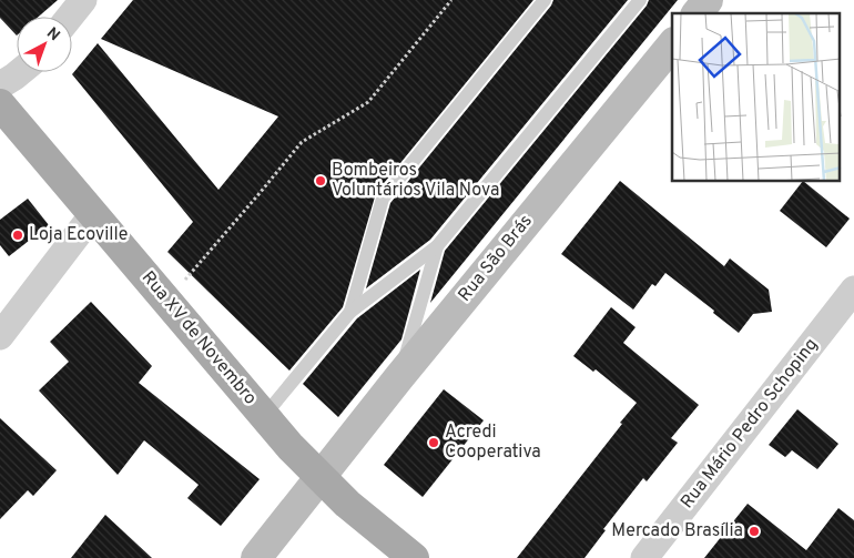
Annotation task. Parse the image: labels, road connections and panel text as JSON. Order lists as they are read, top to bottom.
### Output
{
  "streets": {
    "main road": ["Rua XV de Novembro"],
    "street": ["Rua São Brás", "Rua Mário Pedro Schoping"]
  },
  "crossings": [
    ["Rua São Brás", "Rua XV de Novembro"]
  ],
  "places": [
    "Bombeiros Voluntários Vila Nova",
    "Loja Ecoville",
    "Acredi Cooperativa",
    "Mercado Brasília"
  ],
  "north": "top right"
}
